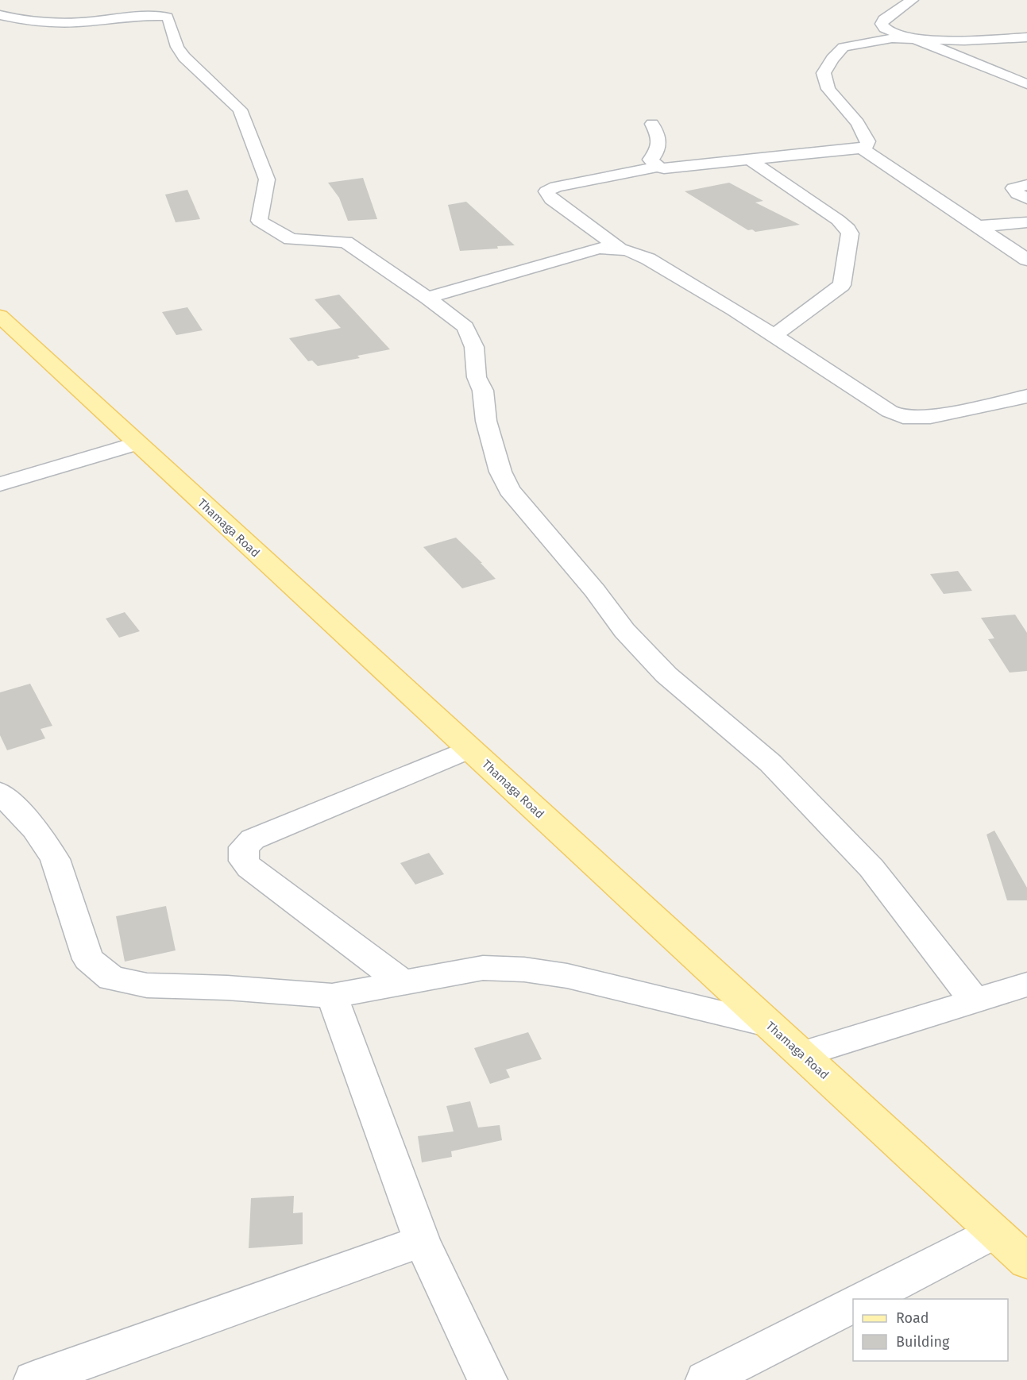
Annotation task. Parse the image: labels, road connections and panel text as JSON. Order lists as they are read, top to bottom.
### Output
{
  "streets": {
    "main road": ["Thamaga Road"]
  },
  "legend": ["Road", "Building"]
}
